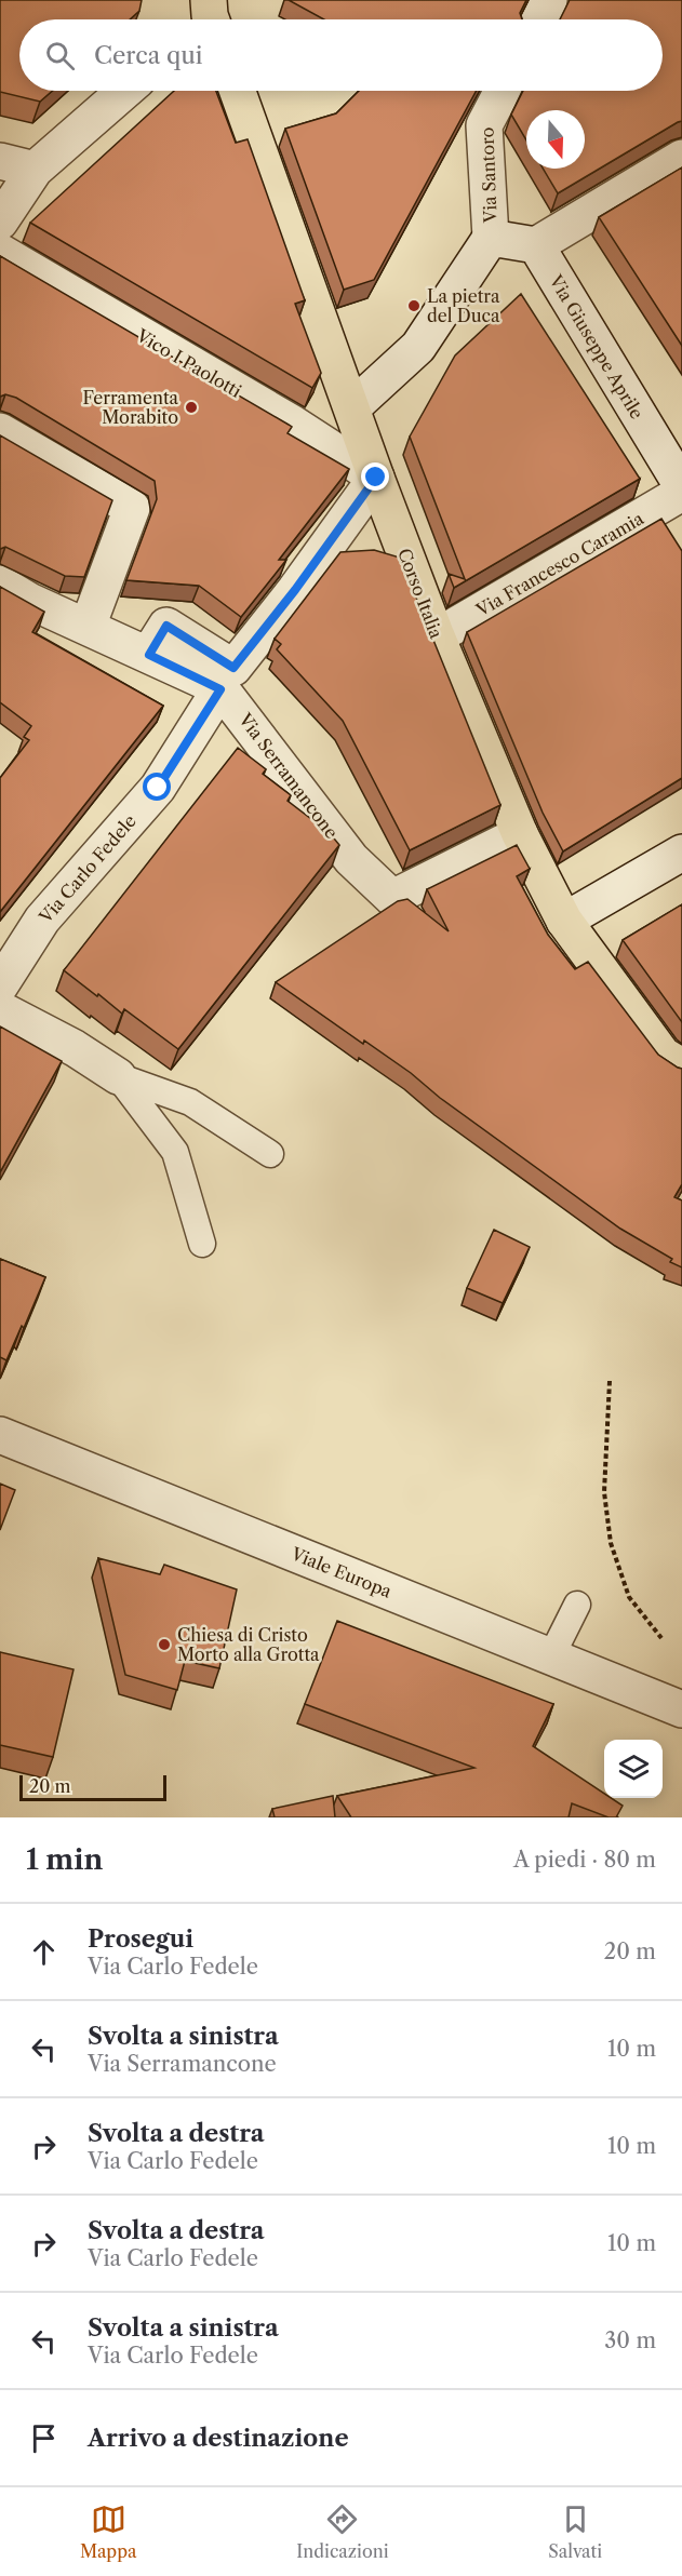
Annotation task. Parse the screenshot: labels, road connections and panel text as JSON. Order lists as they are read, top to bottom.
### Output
{
  "streets": {
    "main road": ["Corso Italia"],
    "street": [
      "Via Santoro",
      "Via Giuseppe Aprile",
      "Vico I Paolotti",
      "Via Francesco Caramia",
      "Via Serramancone",
      "Via Carlo Fedele",
      "Viale Europa"
    ]
  },
  "crossings": [
    ["Vico I Paolotti", "Corso Italia"],
    ["Via Francesco Caramia", "Corso Italia"],
    ["Corso Italia", "Via Serramancone"],
    ["Via Serramancone", "Via Carlo Fedele"]
  ],
  "places": ["La pietra del Duca", "Ferramenta Morabito", "Chiesa di Cristo Morto alla Grotta"],
  "scale_bar": "20 m",
  "north": "bottom",
  "page": {
    "search": "Cerca qui",
    "scale": "20 m",
    "heading": ["1 min", "A piedi · 80 m"],
    "list": [
      ["Prosegui", "Via Carlo Fedele", "20 m"],
      ["Svolta a sinistra", "Via Serramancone", "10 m"],
      ["Svolta a destra", "Via Carlo Fedele", "10 m"],
      ["Svolta a destra", "Via Carlo Fedele", "10 m"],
      ["Svolta a sinistra", "Via Carlo Fedele", "30 m"],
      "Arrivo a destinazione"
    ],
    "nav": ["Mappa", "Indicazioni", "Salvati"]
  }
}
